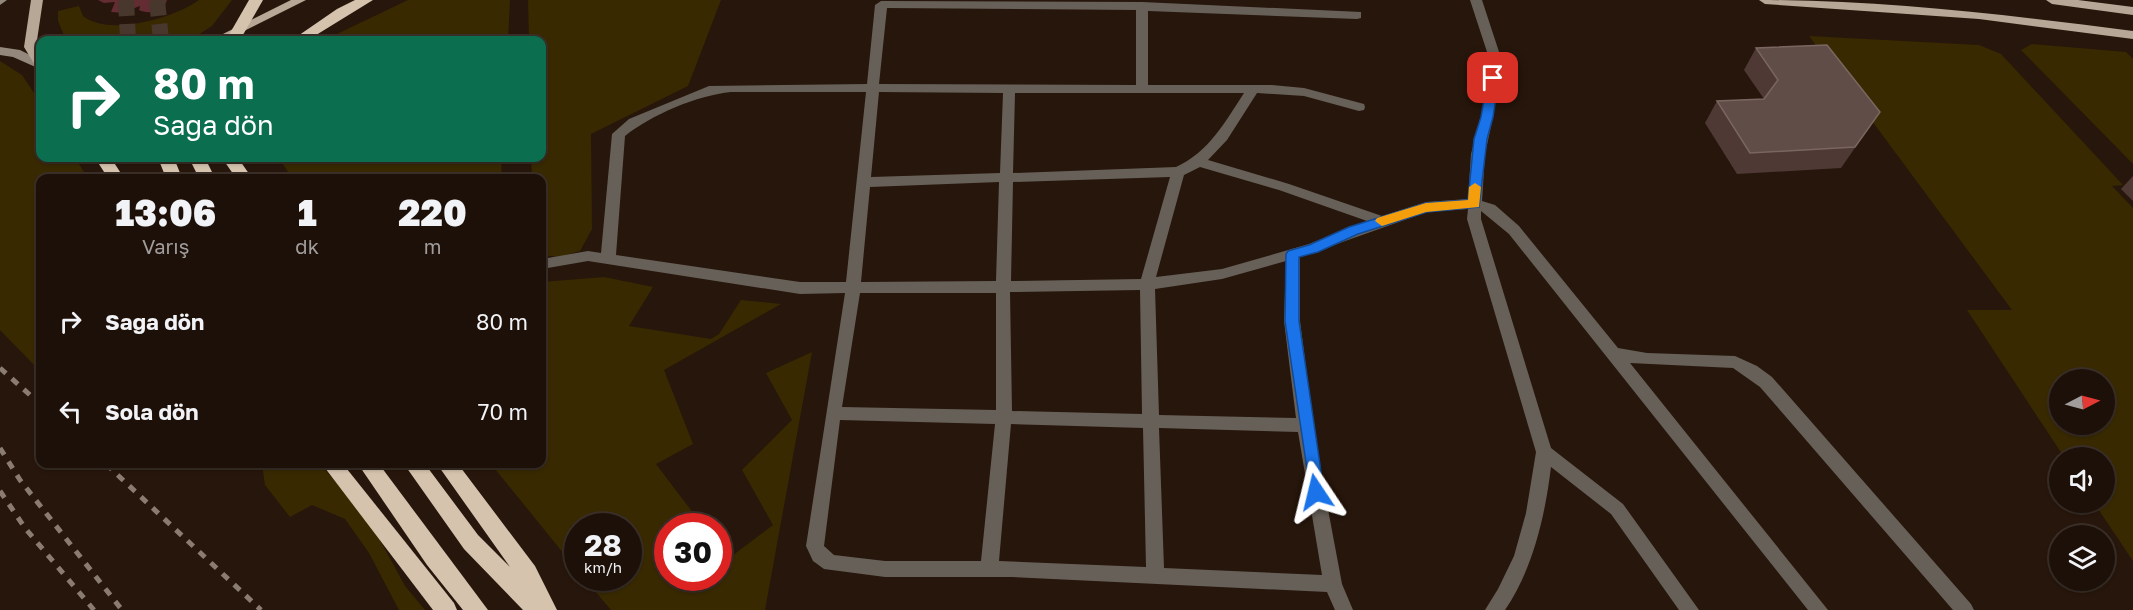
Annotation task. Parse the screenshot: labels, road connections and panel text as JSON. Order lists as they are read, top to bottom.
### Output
{
  "north": "right",
  "page": {
    "turn": ["80 m", "Sağa dön"],
    "eta": [
      "13:06",
      "Varış",
      "1",
      "dk",
      "220",
      "m"
    ],
    "list": [
      {
        "name": "Sağa dön",
        "value": "80 m"
      },
      {
        "name": "Sola dön",
        "value": "70 m"
      }
    ],
    "speed": "28 km/h",
    "limit": "30"
  }
}
